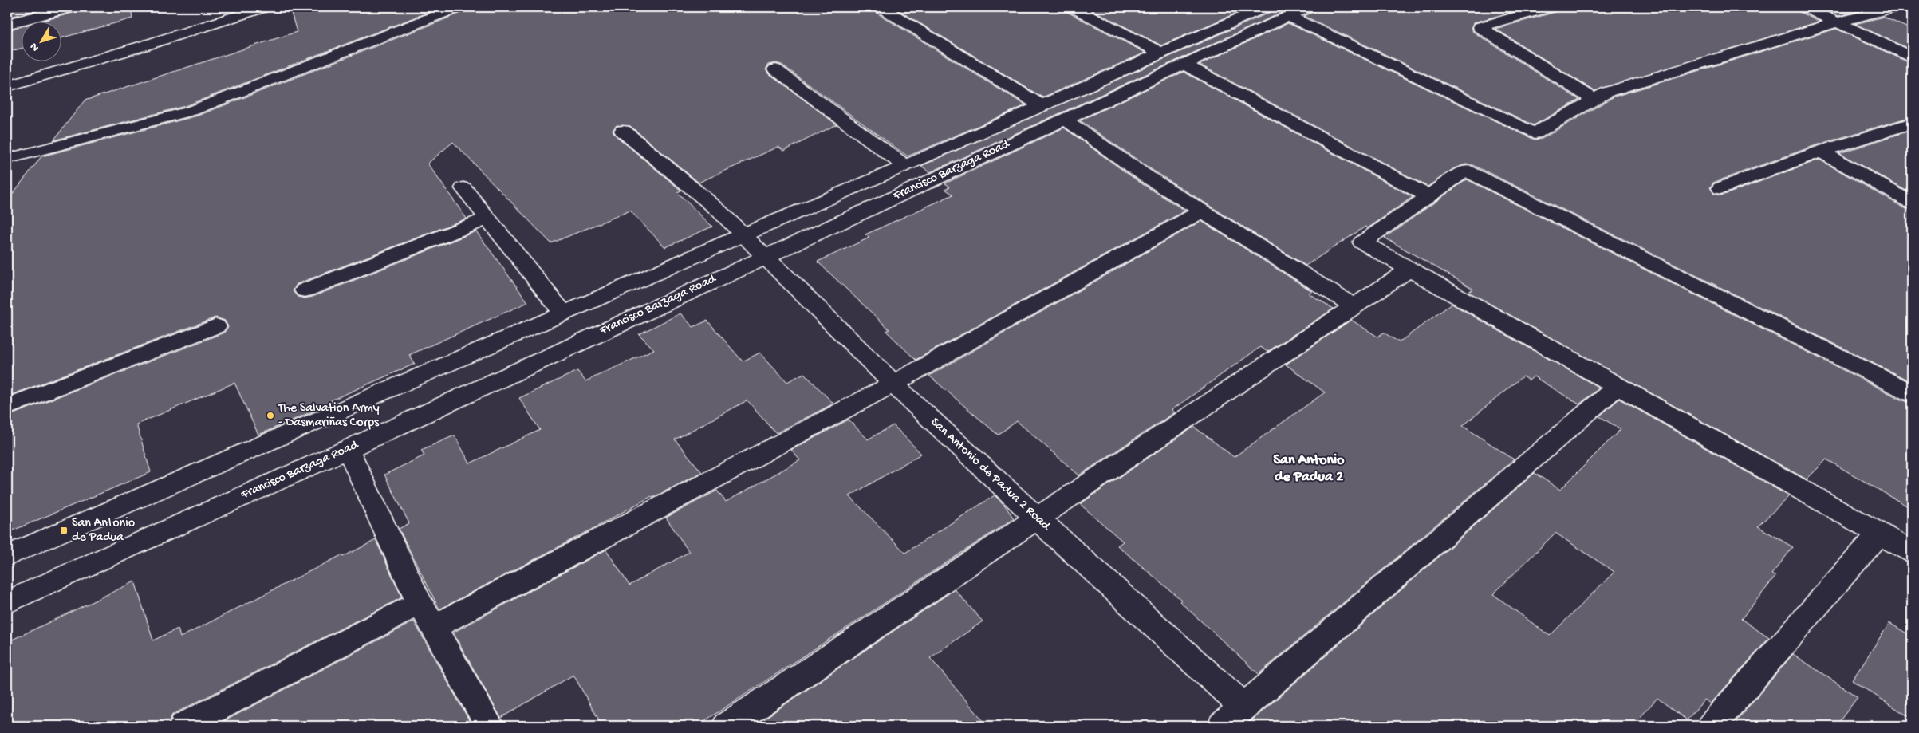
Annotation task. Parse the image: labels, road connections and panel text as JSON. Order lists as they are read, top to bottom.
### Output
{
  "streets": {
    "street": ["Francisco Barzaga Road", "San Antonio de Padua 2 Road"]
  },
  "crossings": [
    ["Francisco Barzaga Road", "San Antonio de Padua 2 Road"]
  ],
  "districts": ["San Antonio de Padua 2"],
  "places": {
    "other": ["The Salvation Army - Dasmariñas Corps"],
    "transit": ["San Antonio de Padua"]
  },
  "north": "bottom left"
}
